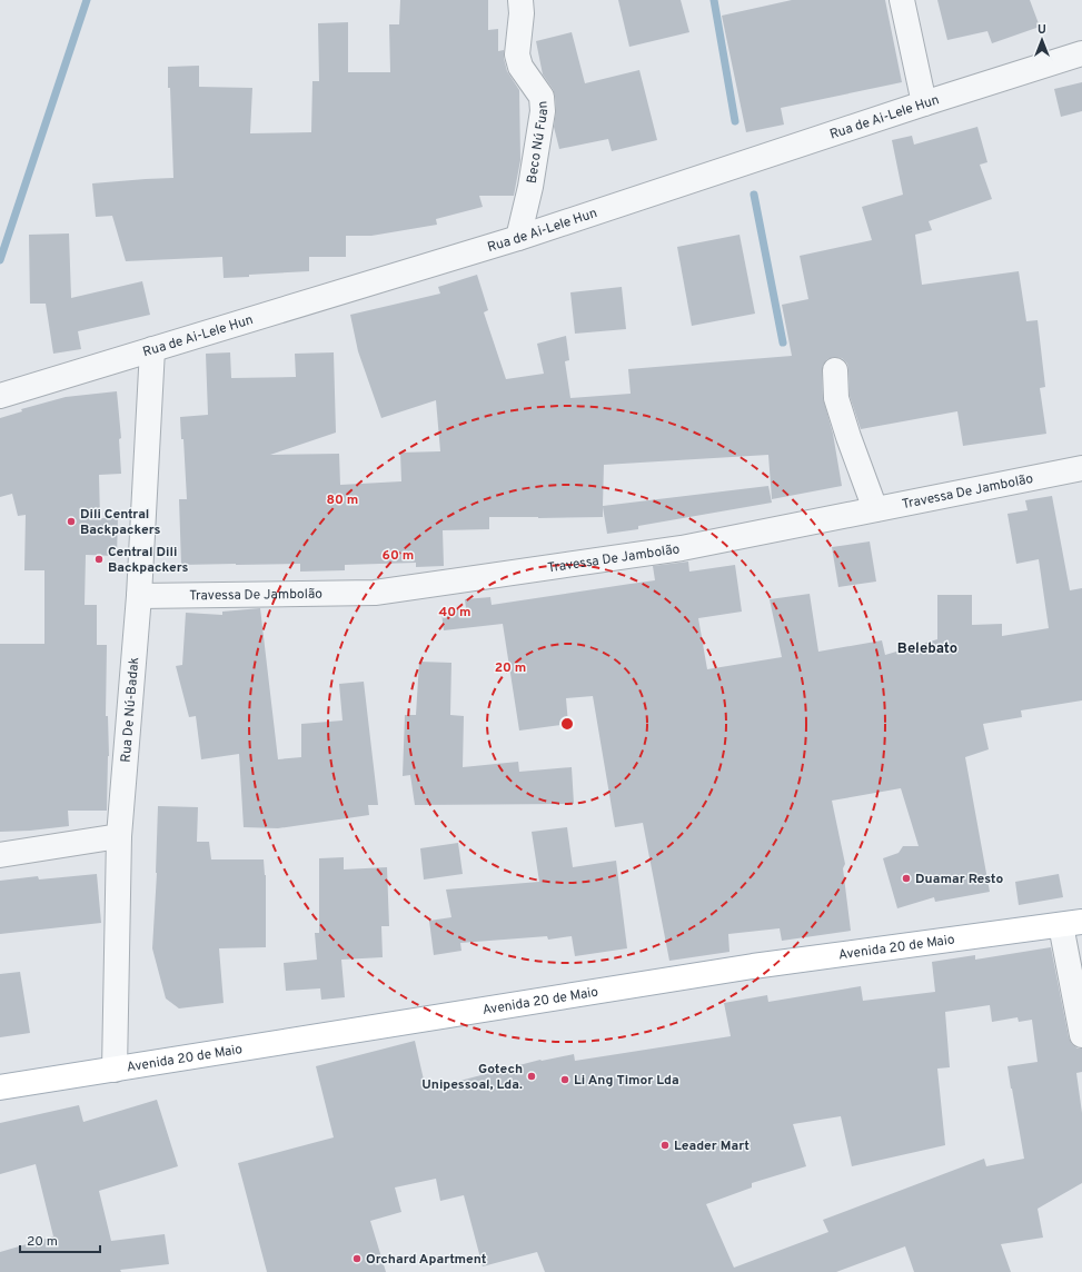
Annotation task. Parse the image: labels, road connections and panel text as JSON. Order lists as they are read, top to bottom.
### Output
{
  "streets": {
    "main road": ["Avenida 20 de Maio"],
    "street": [
      "Rua de Ai-Lele Hun",
      "Beco Nú Fuan",
      "Travessa De Jambolão",
      "Rua De Nú-Badak"
    ]
  },
  "crossings": [
    ["Rua de Ai-Lele Hun", "Beco Nú Fuan"],
    ["Rua de Ai-Lele Hun", "Rua De Nú-Badak"],
    ["Travessa De Jambolão", "Rua De Nú-Badak"],
    ["Rua De Nú-Badak", "Avenida 20 de Maio"]
  ],
  "districts": ["Belebato"],
  "places": [
    "Dili Central Backpackers",
    "Central Dili Backpackers",
    "Duamar Resto",
    "Gotech Unipessoal, Lda.",
    "Li Ang Timor Lda",
    "Leader Mart",
    "Orchard Apartment"
  ],
  "scale_bar": "20 m",
  "north": "top",
  "rings": [
    "80 m",
    "60 m",
    "40 m",
    "20 m"
  ]
}
